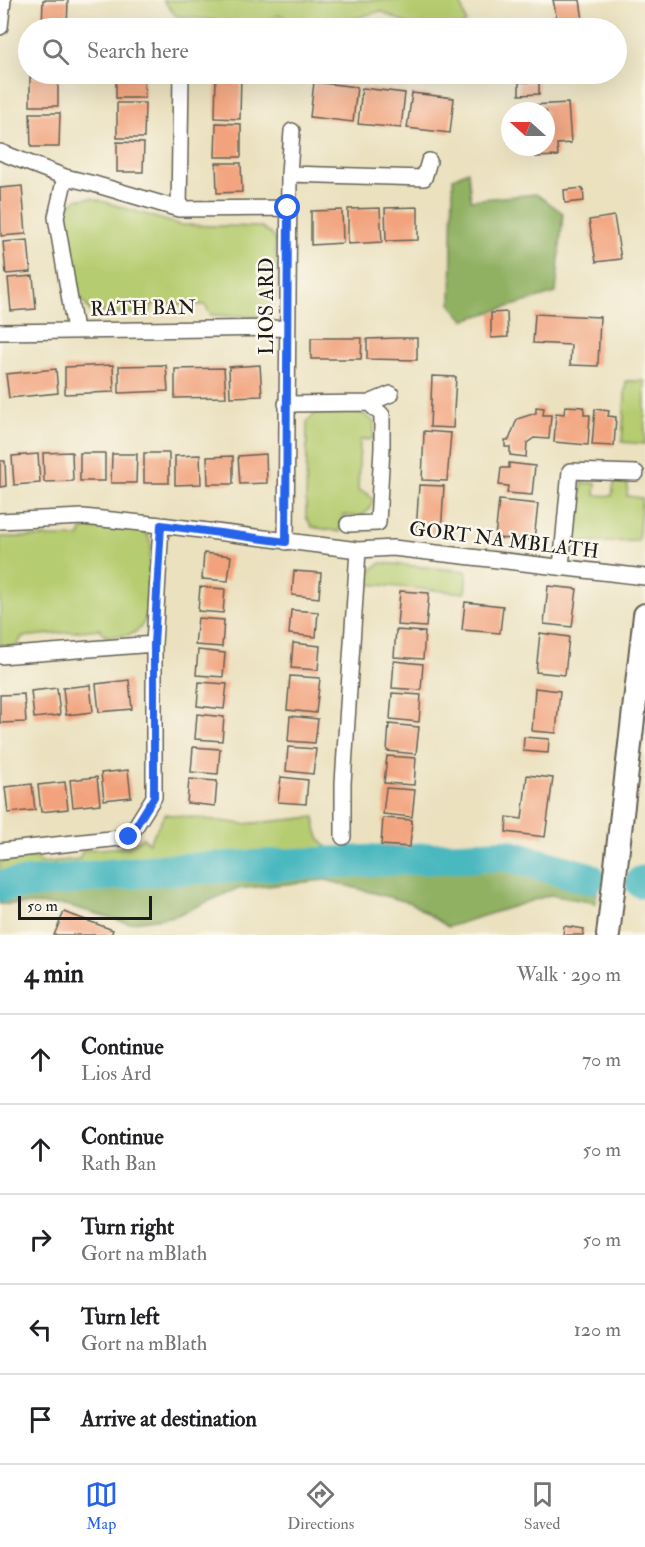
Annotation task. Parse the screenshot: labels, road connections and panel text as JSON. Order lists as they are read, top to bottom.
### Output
{
  "streets": {
    "street": ["LIOS ARD", "RATH BAN", "GORT NA MBLATH"]
  },
  "crossings": [
    ["LIOS ARD", "RATH BAN"]
  ],
  "scale_bar": "50 m",
  "north": "left",
  "page": {
    "search": "Search here",
    "scale": "50 m",
    "heading": ["4 min", "Walk · 290 m"],
    "list": [
      ["Continue", "Lios Ard", "70 m"],
      ["Continue", "Rath Ban", "50 m"],
      ["Turn right", "Gort na mBlath", "50 m"],
      ["Turn left", "Gort na mBlath", "120 m"],
      "Arrive at destination"
    ],
    "nav": ["Map", "Directions", "Saved"]
  }
}
